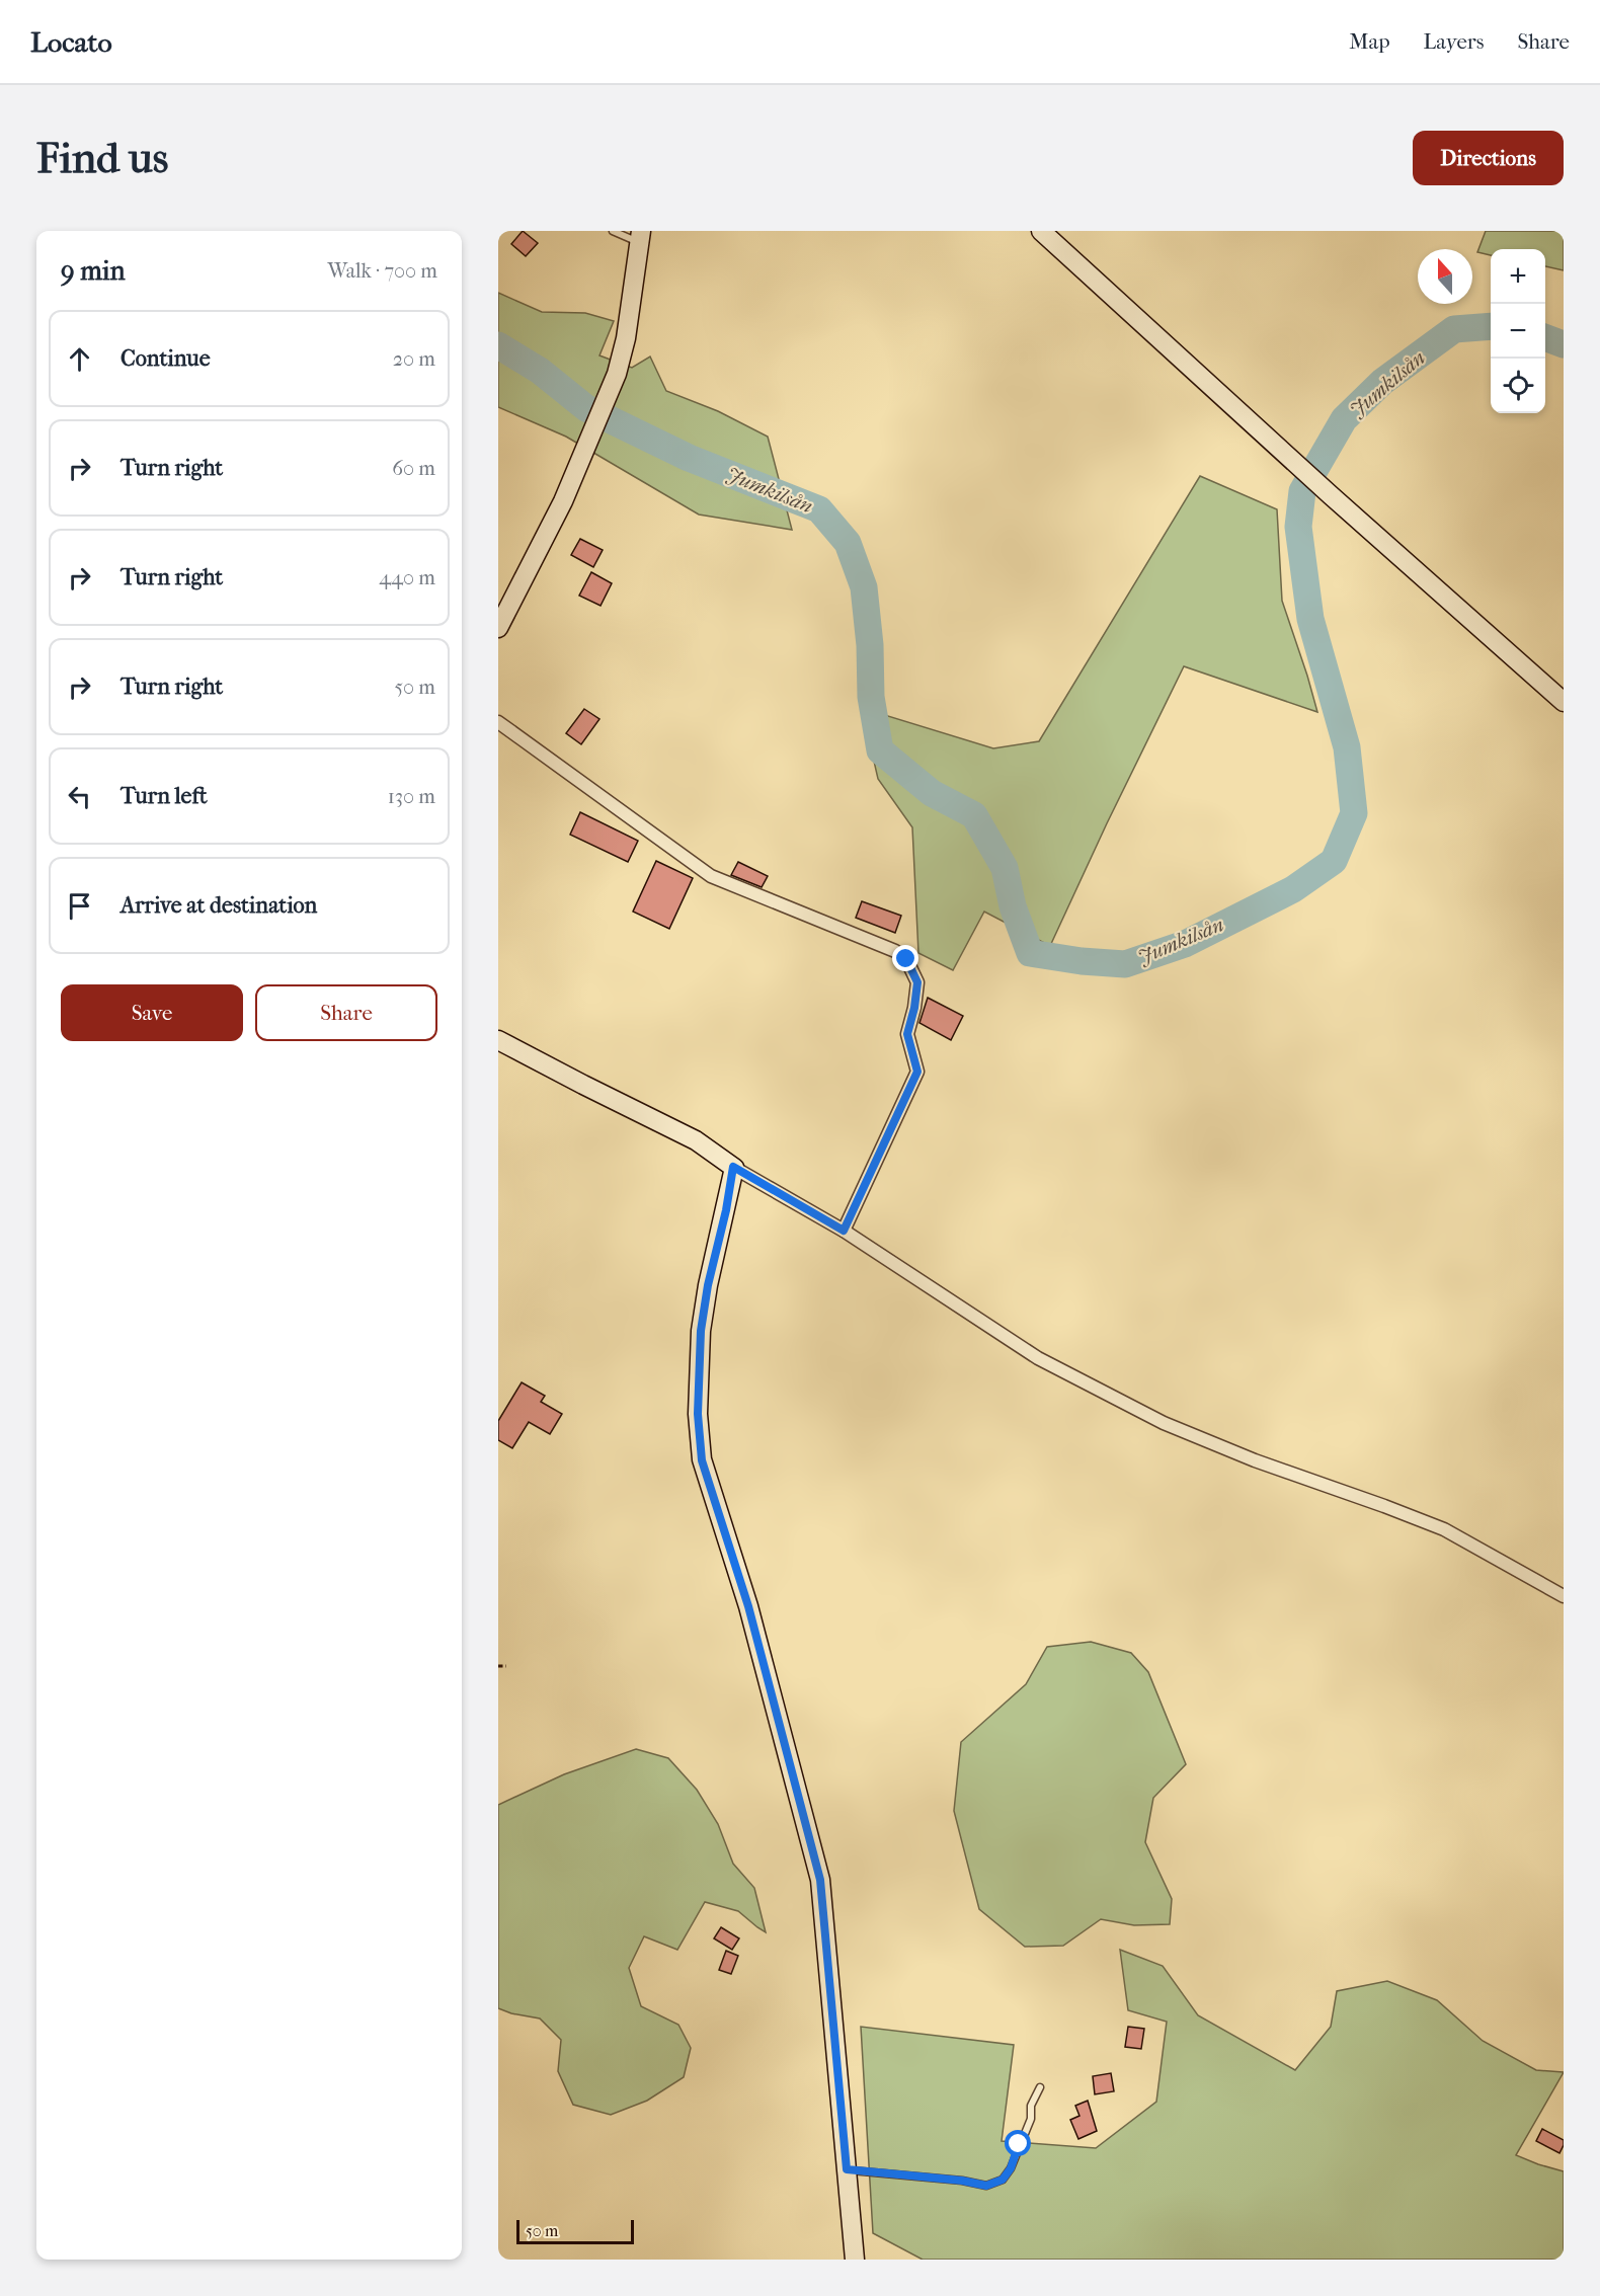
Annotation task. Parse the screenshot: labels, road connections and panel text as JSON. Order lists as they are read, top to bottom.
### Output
{
  "water": ["Jumkilsån"],
  "scale_bar": "50 m",
  "north": "top",
  "page": {
    "header": "Locato",
    "nav": ["Map", "Layers", "Share"],
    "buttons": [
      "Directions",
      ["Save", "Share"]
    ],
    "title": "Find us",
    "heading": ["9 min", "Walk · 700 m"],
    "map_buttons": ["+", "−"],
    "list": [
      ["Continue", "20 m"],
      ["Turn right", "60 m"],
      ["Turn right", "440 m"],
      ["Turn right", "50 m"],
      ["Turn left", "130 m"],
      "Arrive at destination"
    ],
    "scale": "50 m"
  }
}
